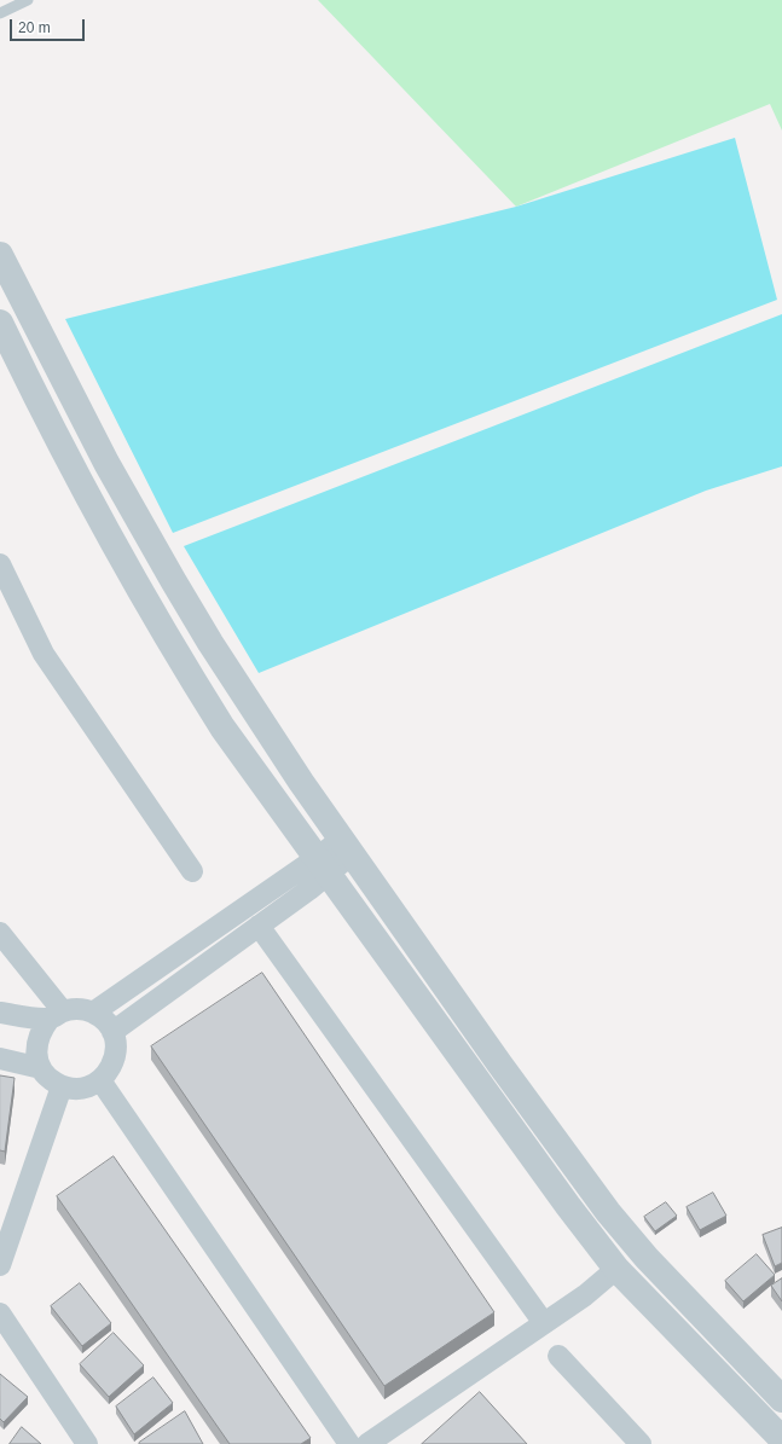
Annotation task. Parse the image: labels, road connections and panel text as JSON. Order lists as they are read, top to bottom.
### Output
{
  "scale_bar": "20 m"
}
